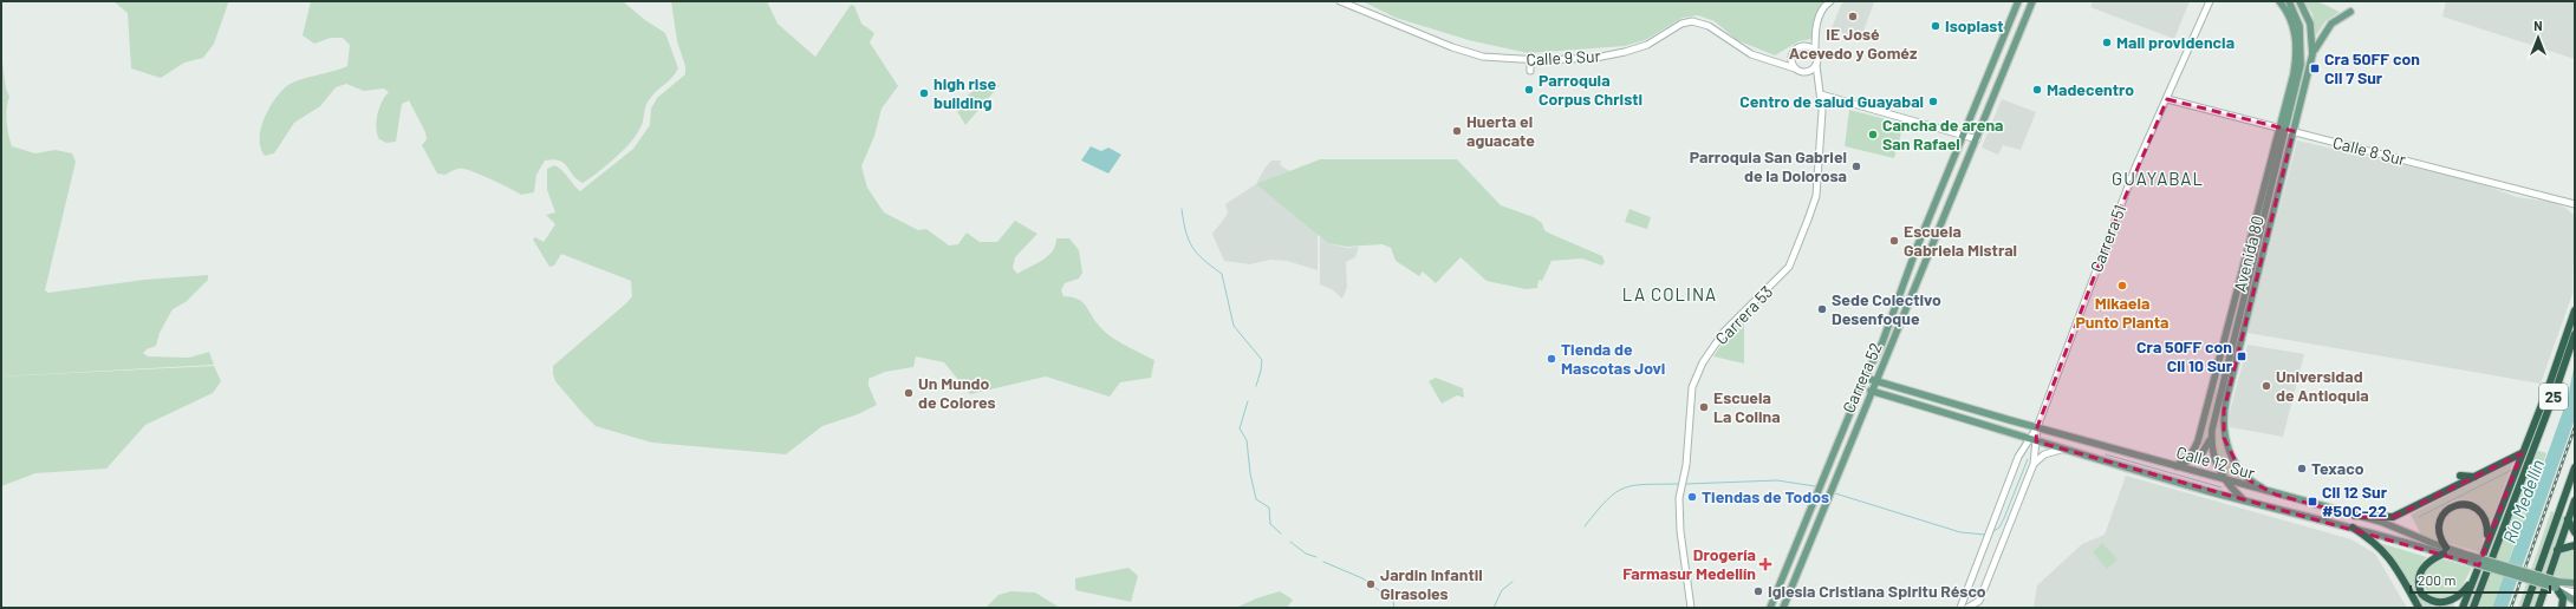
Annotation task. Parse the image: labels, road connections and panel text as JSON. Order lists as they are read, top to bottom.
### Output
{
  "streets": {
    "highway": ["25"],
    "main road": ["Avenida 80", "Carrera 52", "Calle 12 Sur"],
    "street": [
      "Calle 9 Sur",
      "Calle 8 Sur",
      "Carrera 51",
      "Carrera 53"
    ]
  },
  "crossings": [
    ["Calle 9 Sur", "Carrera 53"],
    ["Calle 8 Sur", "Carrera 51"],
    ["Calle 8 Sur", "Avenida 80"],
    ["Carrera 51", "Calle 12 Sur"],
    ["Avenida 80", "Calle 12 Sur"],
    ["Carrera 52", "Calle 12 Sur"]
  ],
  "districts": ["GUAYABAL", "LA COLINA"],
  "water": ["Río Medellín"],
  "places": {
    "other": [
      "IE José Acevedo y Goméz",
      "Isoplast",
      "Mall providencia",
      "Parroquia Corpus Christi",
      "Madecentro",
      "high rise building",
      "Centro de salud Guayabal",
      "Huerta el aguacate",
      "Cancha de arena San Rafael",
      "Parroquia San Gabriel de la Dolorosa",
      "Escuela Gabriela Mistral",
      "Mikaela Punto Planta",
      "Sede Colectivo Desenfoque",
      "Tienda de Mascotas Jovi",
      "Universidad de Antioquia",
      "Un Mundo de Colores",
      "Escuela La Colina",
      "Texaco",
      "Tiendas de Todos",
      "Jardin Infantil Girasoles",
      "Iglesia Cristiana Spiritu Résco"
    ],
    "transit": ["Cra 50FF con Cll 7 Sur", "Cra 50FF con Cll 10 Sur", "Cll 12 Sur #50C-22"],
    "health": ["Drogería Farmasur Medellín"]
  },
  "scale_bar": "200 m",
  "north": "top"
}
